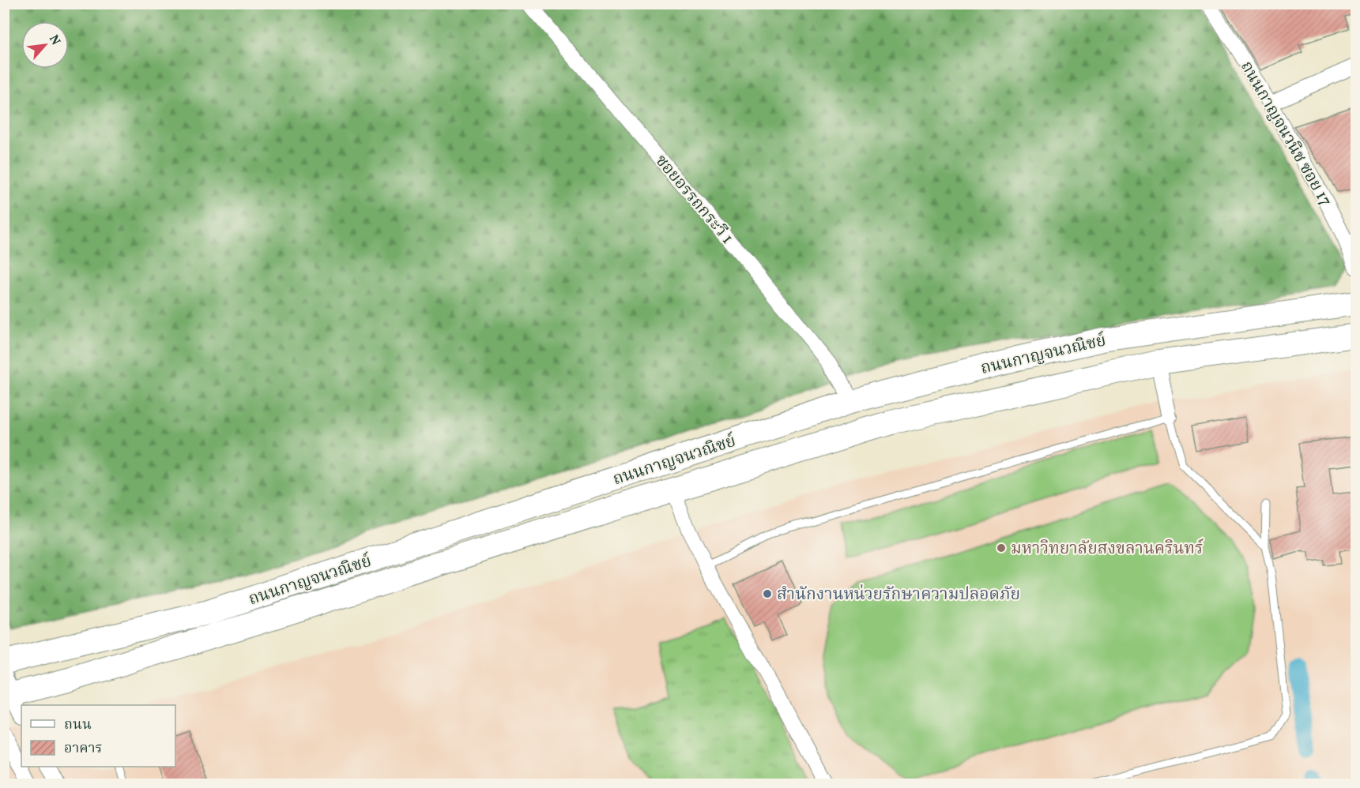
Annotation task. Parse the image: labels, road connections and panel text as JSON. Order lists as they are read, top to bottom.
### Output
{
  "streets": {
    "main road": ["ถนนกาญจนวณิชย์"],
    "street": ["ถนนกาญจนวนิช ซอย 17", "ซอยอรรถกระวี 1"]
  },
  "crossings": [
    ["ซอยอรรถกระวี 1", "ถนนกาญจนวณิชย์"]
  ],
  "places": ["มหาวิทยาลัยสงขลานครินทร์", "สำนักงานหน่วยรักษาความปลอดภัย"],
  "legend": ["ถนน", "อาคาร"],
  "north": "top right"
}
